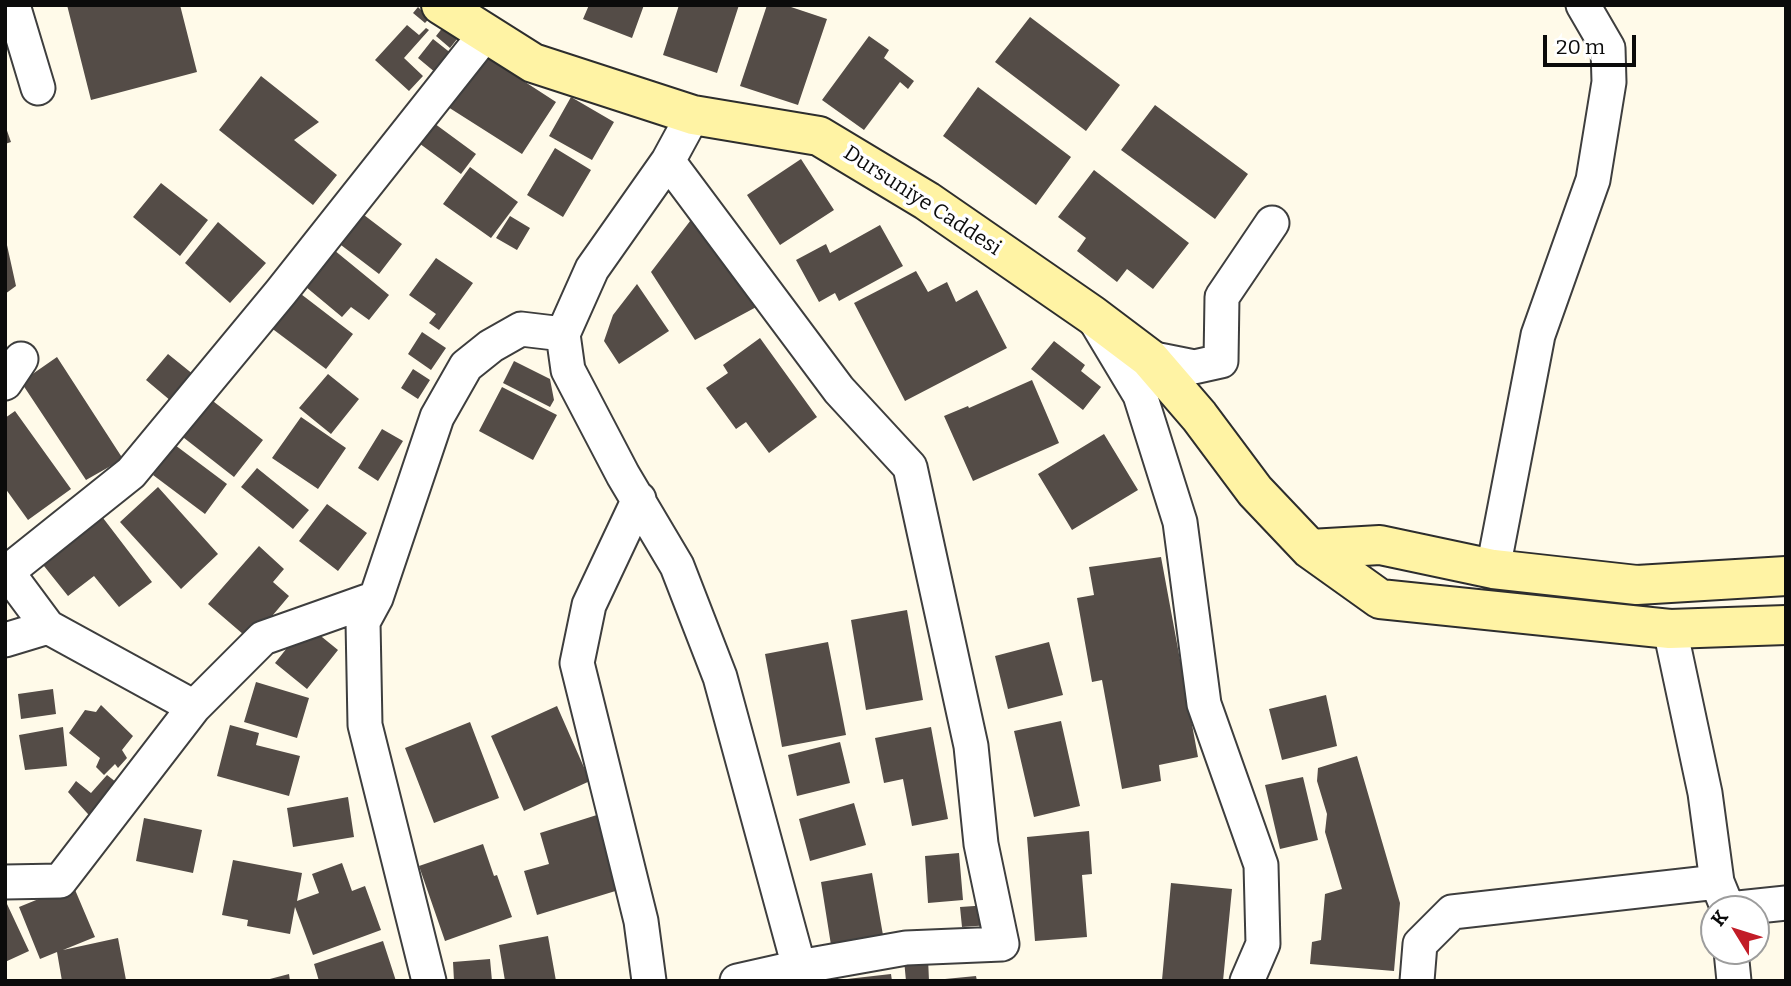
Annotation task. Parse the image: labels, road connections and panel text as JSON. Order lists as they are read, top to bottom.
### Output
{
  "streets": {
    "street": ["Dursuniye Caddesi"]
  },
  "scale_bar": "20 m",
  "north": "top left"
}
